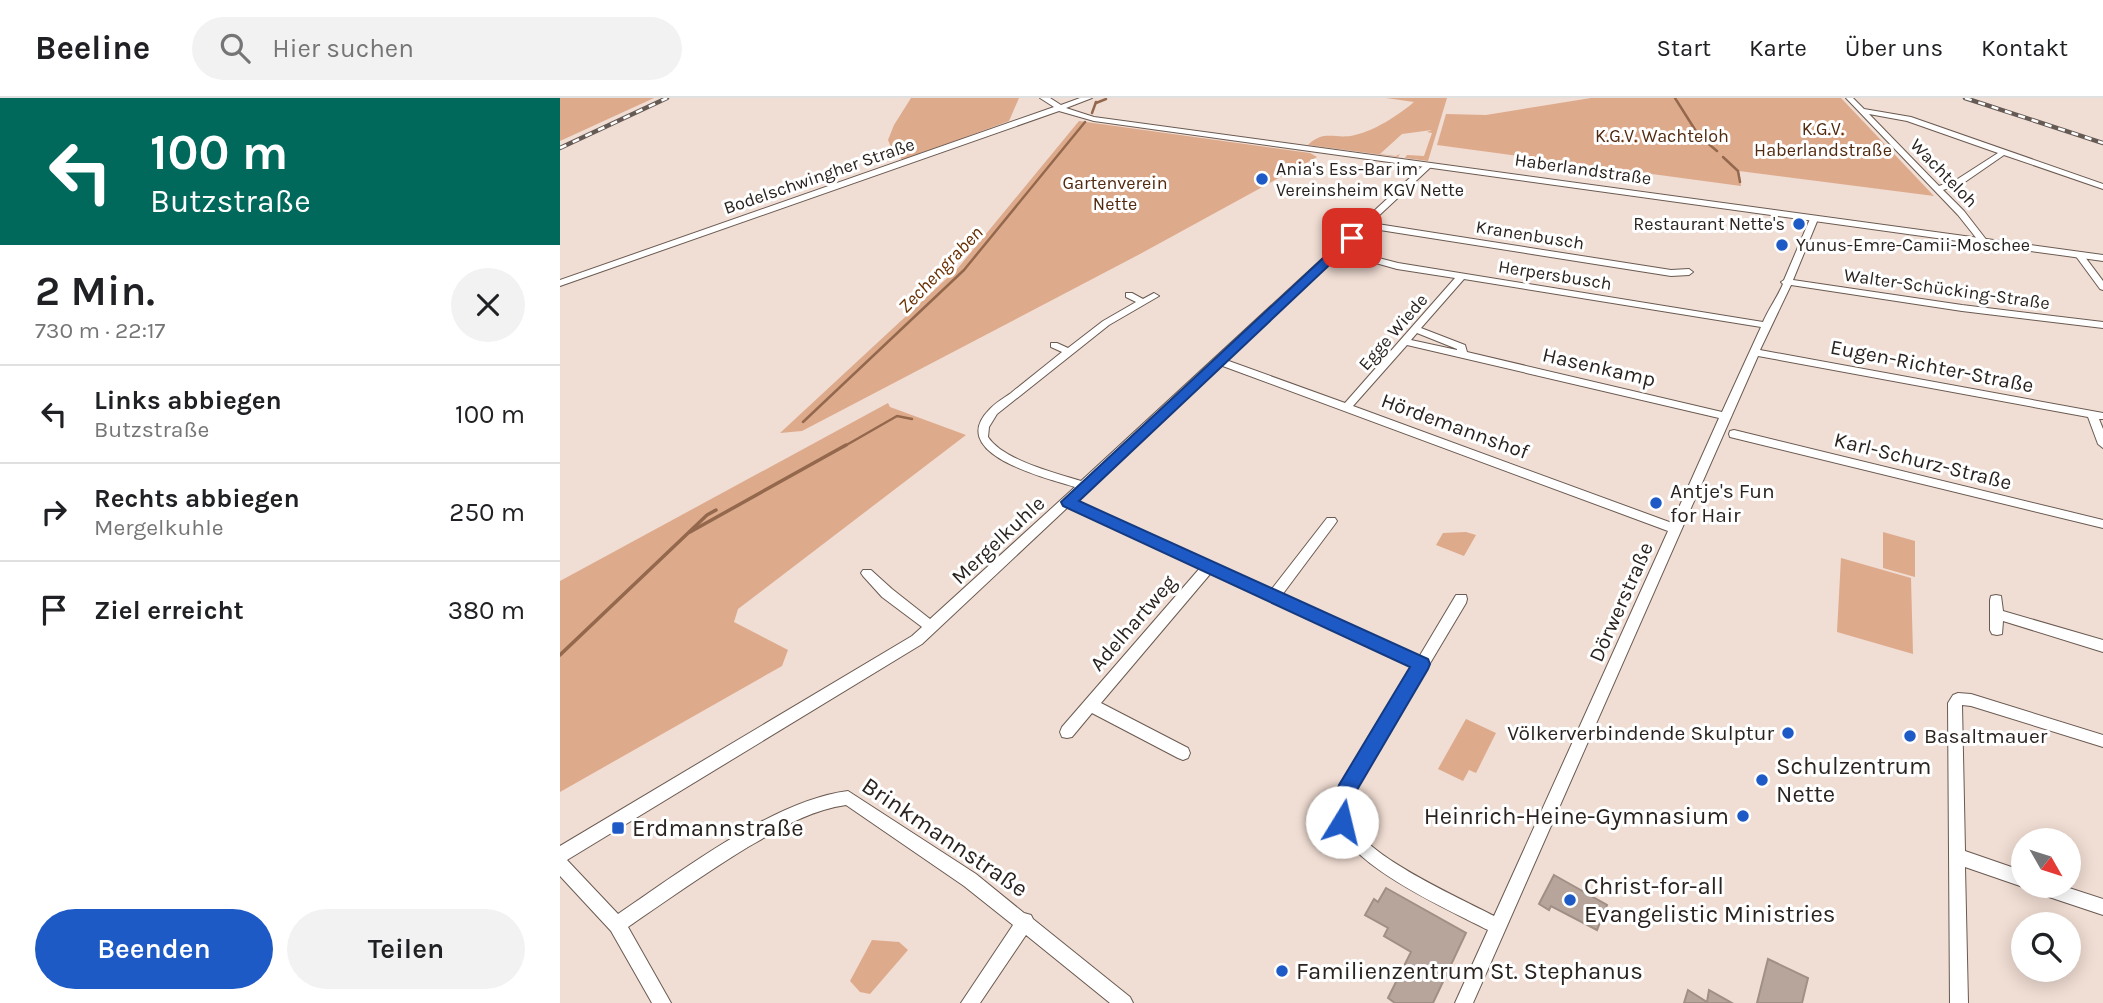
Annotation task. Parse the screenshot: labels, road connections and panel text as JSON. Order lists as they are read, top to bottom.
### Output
{
  "streets": {
    "street": [
      "Haberlandstraße",
      "Wachteloh",
      "Bodelschwingher Straße",
      "Kranenbusch",
      "Herpersbusch",
      "Walter-Schücking-Straße",
      "Egge Wiede",
      "Eugen-Richter-Straße",
      "Hasenkamp",
      "Hördemannshof",
      "Karl-Schurz-Straße",
      "Mergelkuhle",
      "Dörwerstraße",
      "Adelhartweg",
      "Brinkmannstraße"
    ]
  },
  "crossings": [
    ["Haberlandstraße", "Wachteloh"],
    ["Haberlandstraße", "Bodelschwingher Straße"],
    ["Haberlandstraße", "Mergelkuhle"],
    ["Haberlandstraße", "Dörwerstraße"],
    ["Kranenbusch", "Mergelkuhle"],
    ["Herpersbusch", "Egge Wiede"],
    ["Herpersbusch", "Mergelkuhle"],
    ["Herpersbusch", "Dörwerstraße"],
    ["Walter-Schücking-Straße", "Dörwerstraße"],
    ["Egge Wiede", "Hasenkamp"],
    ["Egge Wiede", "Hördemannshof"],
    ["Eugen-Richter-Straße", "Dörwerstraße"],
    ["Hasenkamp", "Dörwerstraße"],
    ["Hördemannshof", "Mergelkuhle"],
    ["Hördemannshof", "Dörwerstraße"]
  ],
  "water": ["Zechengraben"],
  "parks": ["K.G.V. Haberlandstraße", "K.G.V. Wachteloh", "Gartenverein Nette"],
  "places": {
    "other": [
      "Ania's Ess-Bar im Vereinsheim KGV Nette",
      "Restaurant Nette's",
      "Yunus-Emre-Camii-Moschee",
      "Antje's Fun for Hair",
      "Völkerverbindende Skulptur",
      "Basaltmauer",
      "Schulzentrum Nette",
      "Heinrich-Heine-Gymnasium",
      "Christ-for-all Evangelistic Ministries",
      "Familienzentrum St. Stephanus"
    ],
    "transit": ["Erdmannstraße"]
  },
  "north": "bottom right",
  "page": {
    "header": "Beeline",
    "search": "Hier suchen",
    "nav": [
      "Start",
      "Karte",
      "Über uns",
      "Kontakt"
    ],
    "turn": ["100 m", "Butzstraße"],
    "heading": ["2 Min.", "730 m · 22:17"],
    "list": [
      {
        "name": "Links abbiegen",
        "note": "Butzstraße",
        "value": "100 m"
      },
      {
        "name": "Rechts abbiegen",
        "note": "Mergelkuhle",
        "value": "250 m"
      },
      {
        "name": "Ziel erreicht",
        "value": "380 m"
      }
    ],
    "buttons": ["Beenden", "Teilen"]
  }
}
